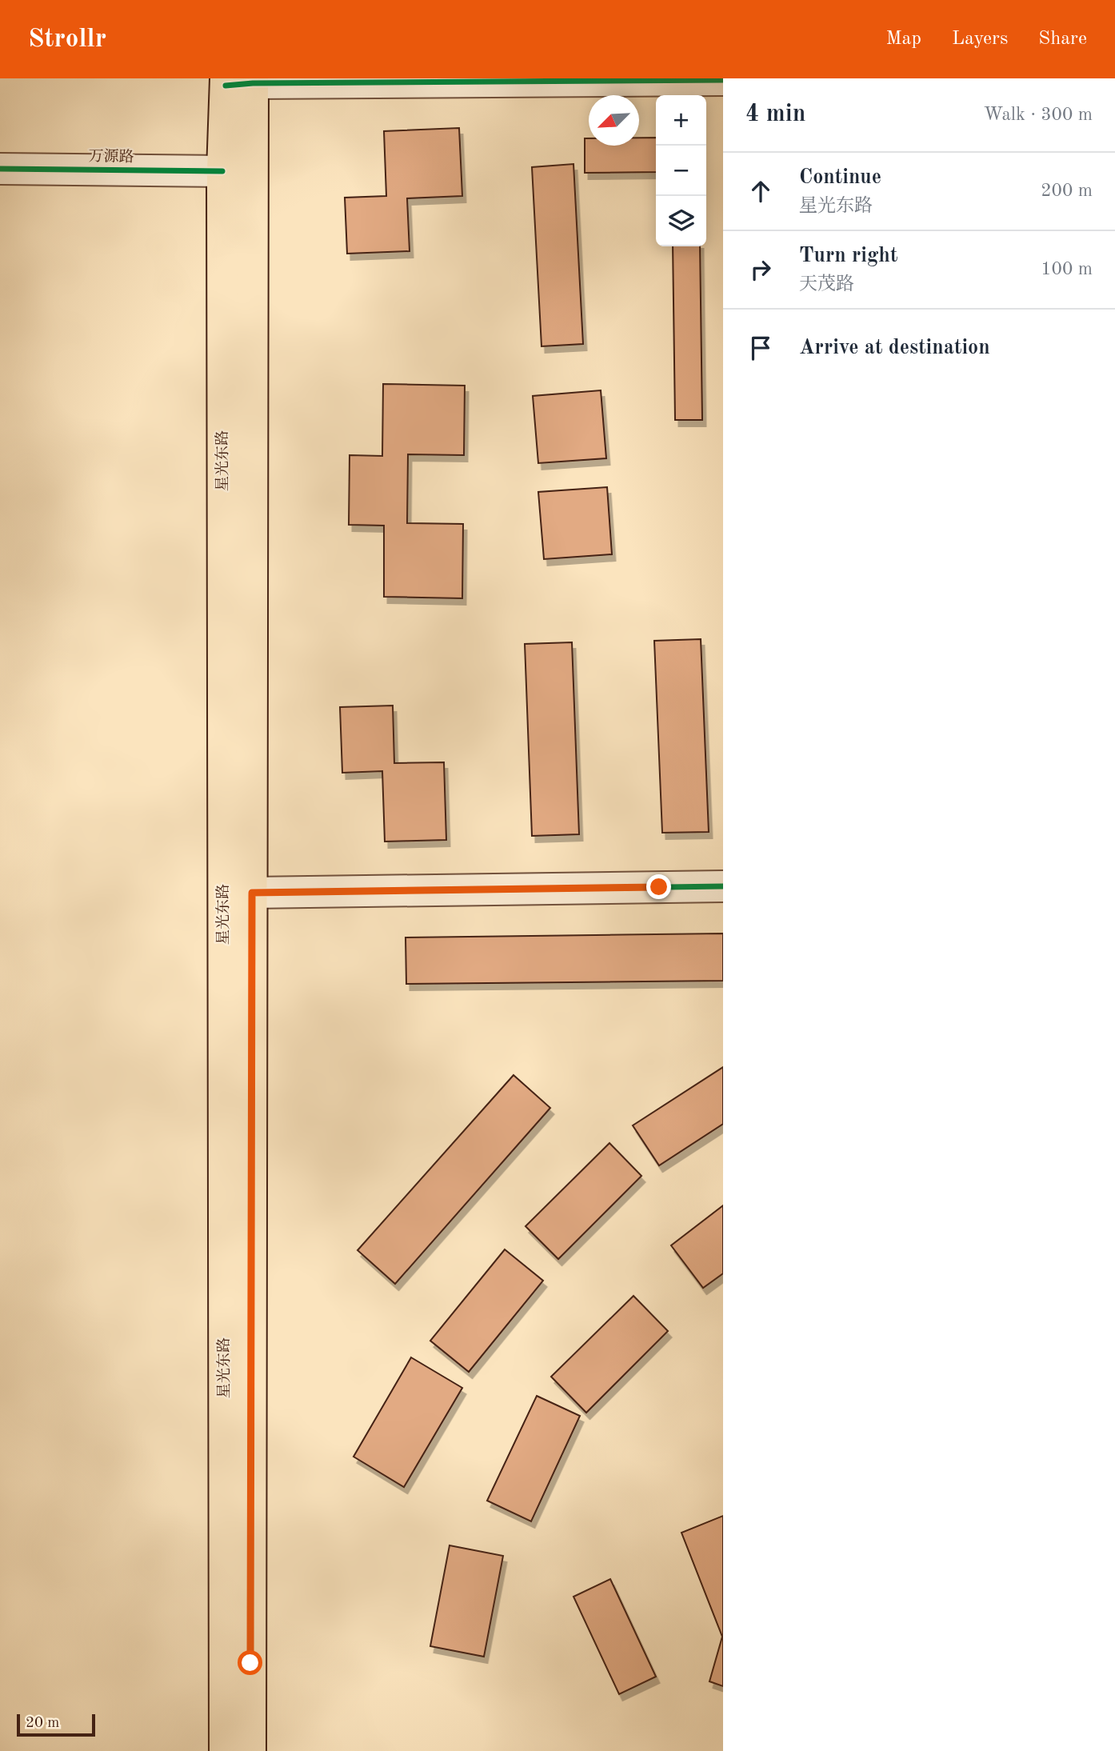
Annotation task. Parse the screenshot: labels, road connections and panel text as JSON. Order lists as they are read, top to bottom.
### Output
{
  "streets": {
    "main road": ["星光东路"],
    "street": ["万源路"]
  },
  "crossings": [
    ["万源路", "星光东路"]
  ],
  "scale_bar": "20 m",
  "north": "bottom left",
  "page": {
    "header": "Strollr",
    "nav": ["Map", "Layers", "Share"],
    "heading": ["4 min", "Walk · 300 m"],
    "map_buttons": ["+", "−"],
    "list": [
      ["Continue", "星光东路", "200 m"],
      ["Turn right", "天茂路", "100 m"],
      "Arrive at destination"
    ],
    "scale": "20 m"
  }
}
